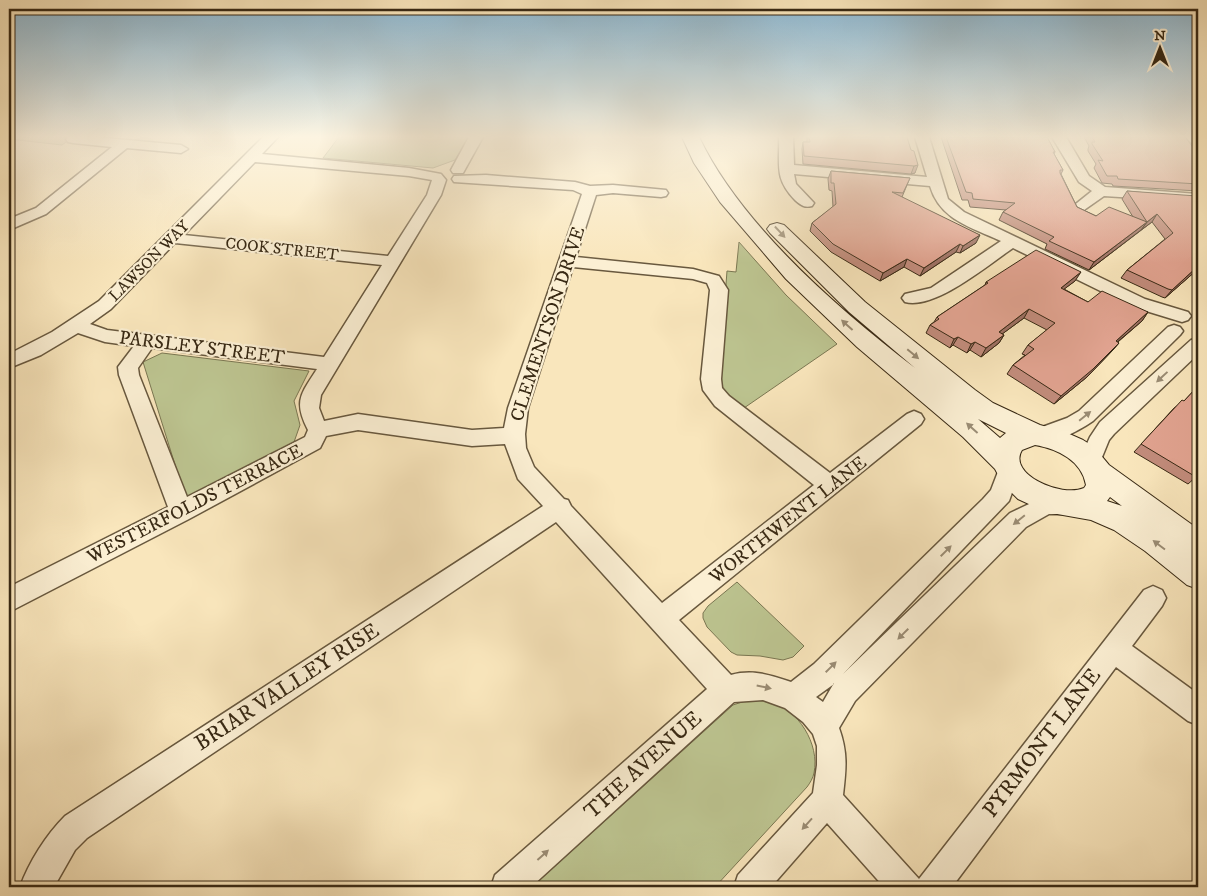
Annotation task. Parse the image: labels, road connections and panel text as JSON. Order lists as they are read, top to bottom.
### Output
{
  "streets": {
    "street": [
      "COOK STREET",
      "LAWSON WAY",
      "CLEMENTSON DRIVE",
      "PARSLEY STREET",
      "WESTERFOLDS TERRACE",
      "WORTHWENT LANE",
      "BRIAR VALLEY RISE",
      "PYRMONT LANE",
      "THE AVENUE"
    ]
  },
  "crossings": [
    ["COOK STREET", "LAWSON WAY"],
    ["COOK STREET", "WESTERFOLDS TERRACE"],
    ["LAWSON WAY", "PARSLEY STREET"],
    ["CLEMENTSON DRIVE", "WORTHWENT LANE"],
    ["CLEMENTSON DRIVE", "BRIAR VALLEY RISE"],
    ["CLEMENTSON DRIVE", "THE AVENUE"],
    ["PARSLEY STREET", "WESTERFOLDS TERRACE"]
  ],
  "north": "top"
}
